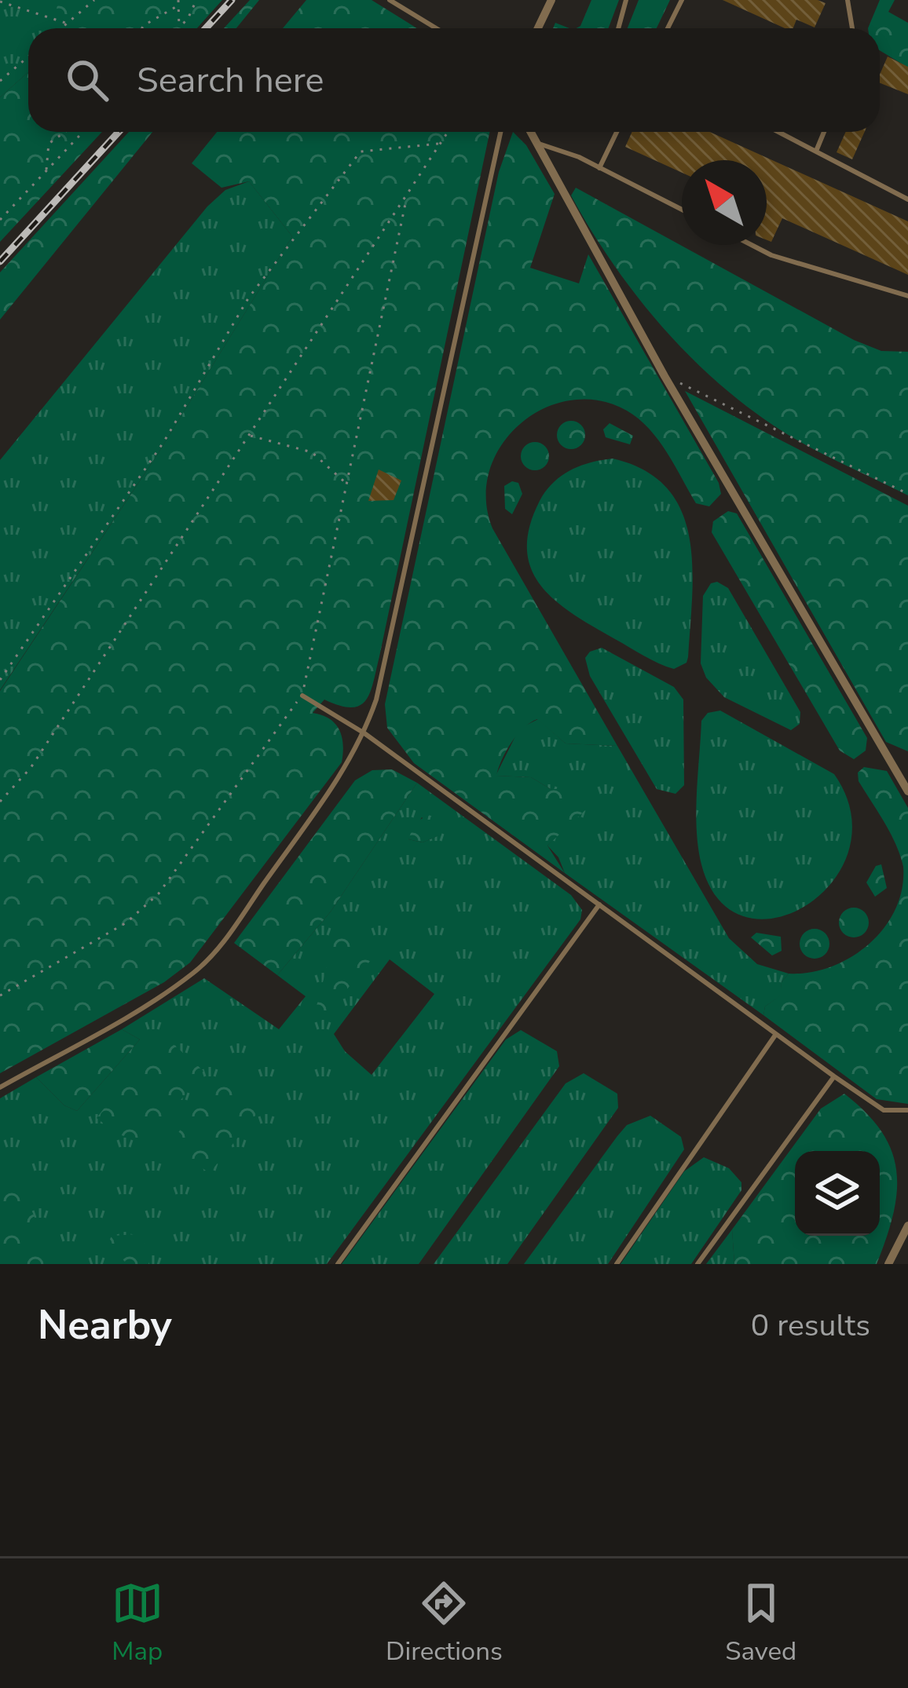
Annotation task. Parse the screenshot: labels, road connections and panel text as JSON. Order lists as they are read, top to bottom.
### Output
{
  "north": "top left",
  "page": {
    "search": "Search here",
    "heading": ["Nearby", "0 results"],
    "nav": ["Map", "Directions", "Saved"]
  }
}
